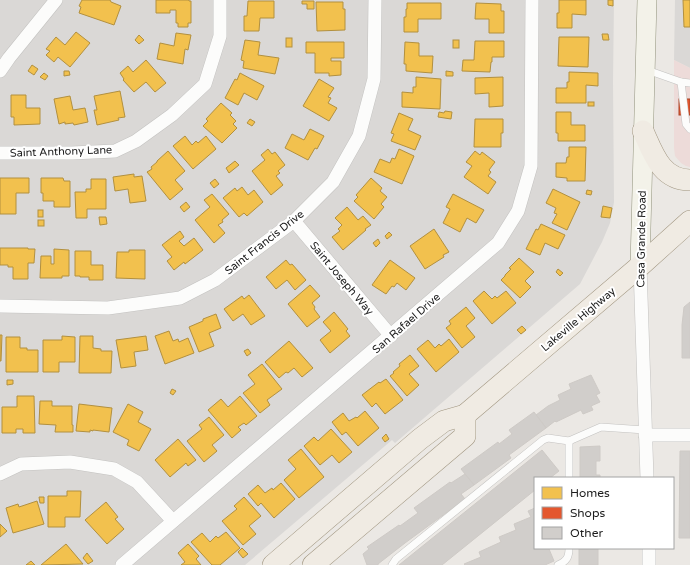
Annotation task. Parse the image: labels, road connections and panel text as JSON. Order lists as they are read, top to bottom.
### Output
{
  "streets": {
    "main road": ["Casa Grande Road", "Lakeville Highway"],
    "street": [
      "Saint Anthony Lane",
      "Saint Francis Drive",
      "Saint Joseph Way",
      "San Rafael Drive"
    ]
  },
  "crossings": [
    ["Casa Grande Road", "Lakeville Highway"],
    ["Saint Francis Drive", "Saint Joseph Way"],
    ["Saint Joseph Way", "San Rafael Drive"]
  ],
  "legend": ["Homes", "Shops", "Other"]
}
